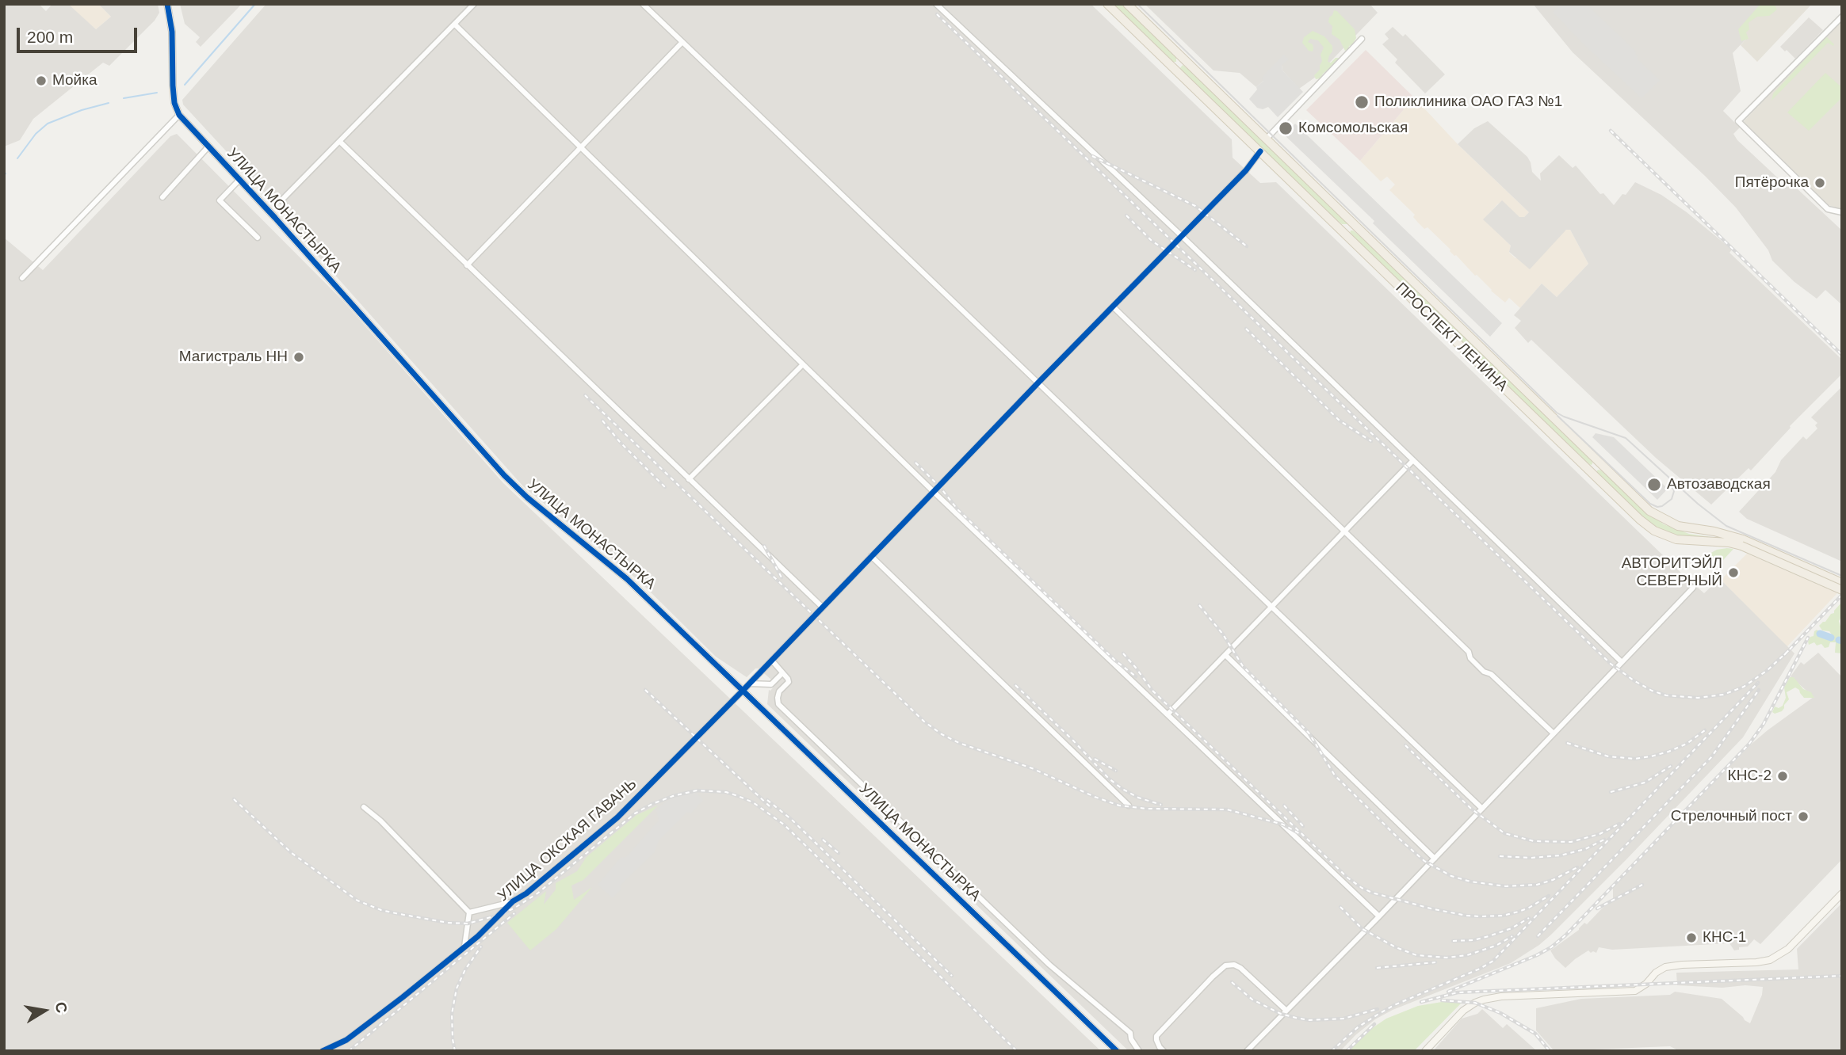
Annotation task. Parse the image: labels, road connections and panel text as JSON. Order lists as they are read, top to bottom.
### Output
{
  "streets": {
    "main road": ["ПРОСПЕКТ ЛЕНИНА"],
    "street": ["УЛИЦА МОНАСТЫРКА", "УЛИЦА ОКСКАЯ ГАВАНЬ"]
  },
  "crossings": [
    ["УЛИЦА МОНАСТЫРКА", "УЛИЦА ОКСКАЯ ГАВАНЬ"],
    ["ПРОСПЕКТ ЛЕНИНА", "УЛИЦА ОКСКАЯ ГАВАНЬ"]
  ],
  "places": [
    "Мойка",
    "Поликлиника ОАО ГАЗ №1",
    "Комсомольская",
    "Пятёрочка",
    "Магистраль НН",
    "Автозаводская",
    "АВТОРИТЭЙЛ СЕВЕРНЫЙ",
    "КНС-2",
    "Стрелочный пост",
    "КНС-1"
  ],
  "scale_bar": "200 m",
  "north": "right"
}
